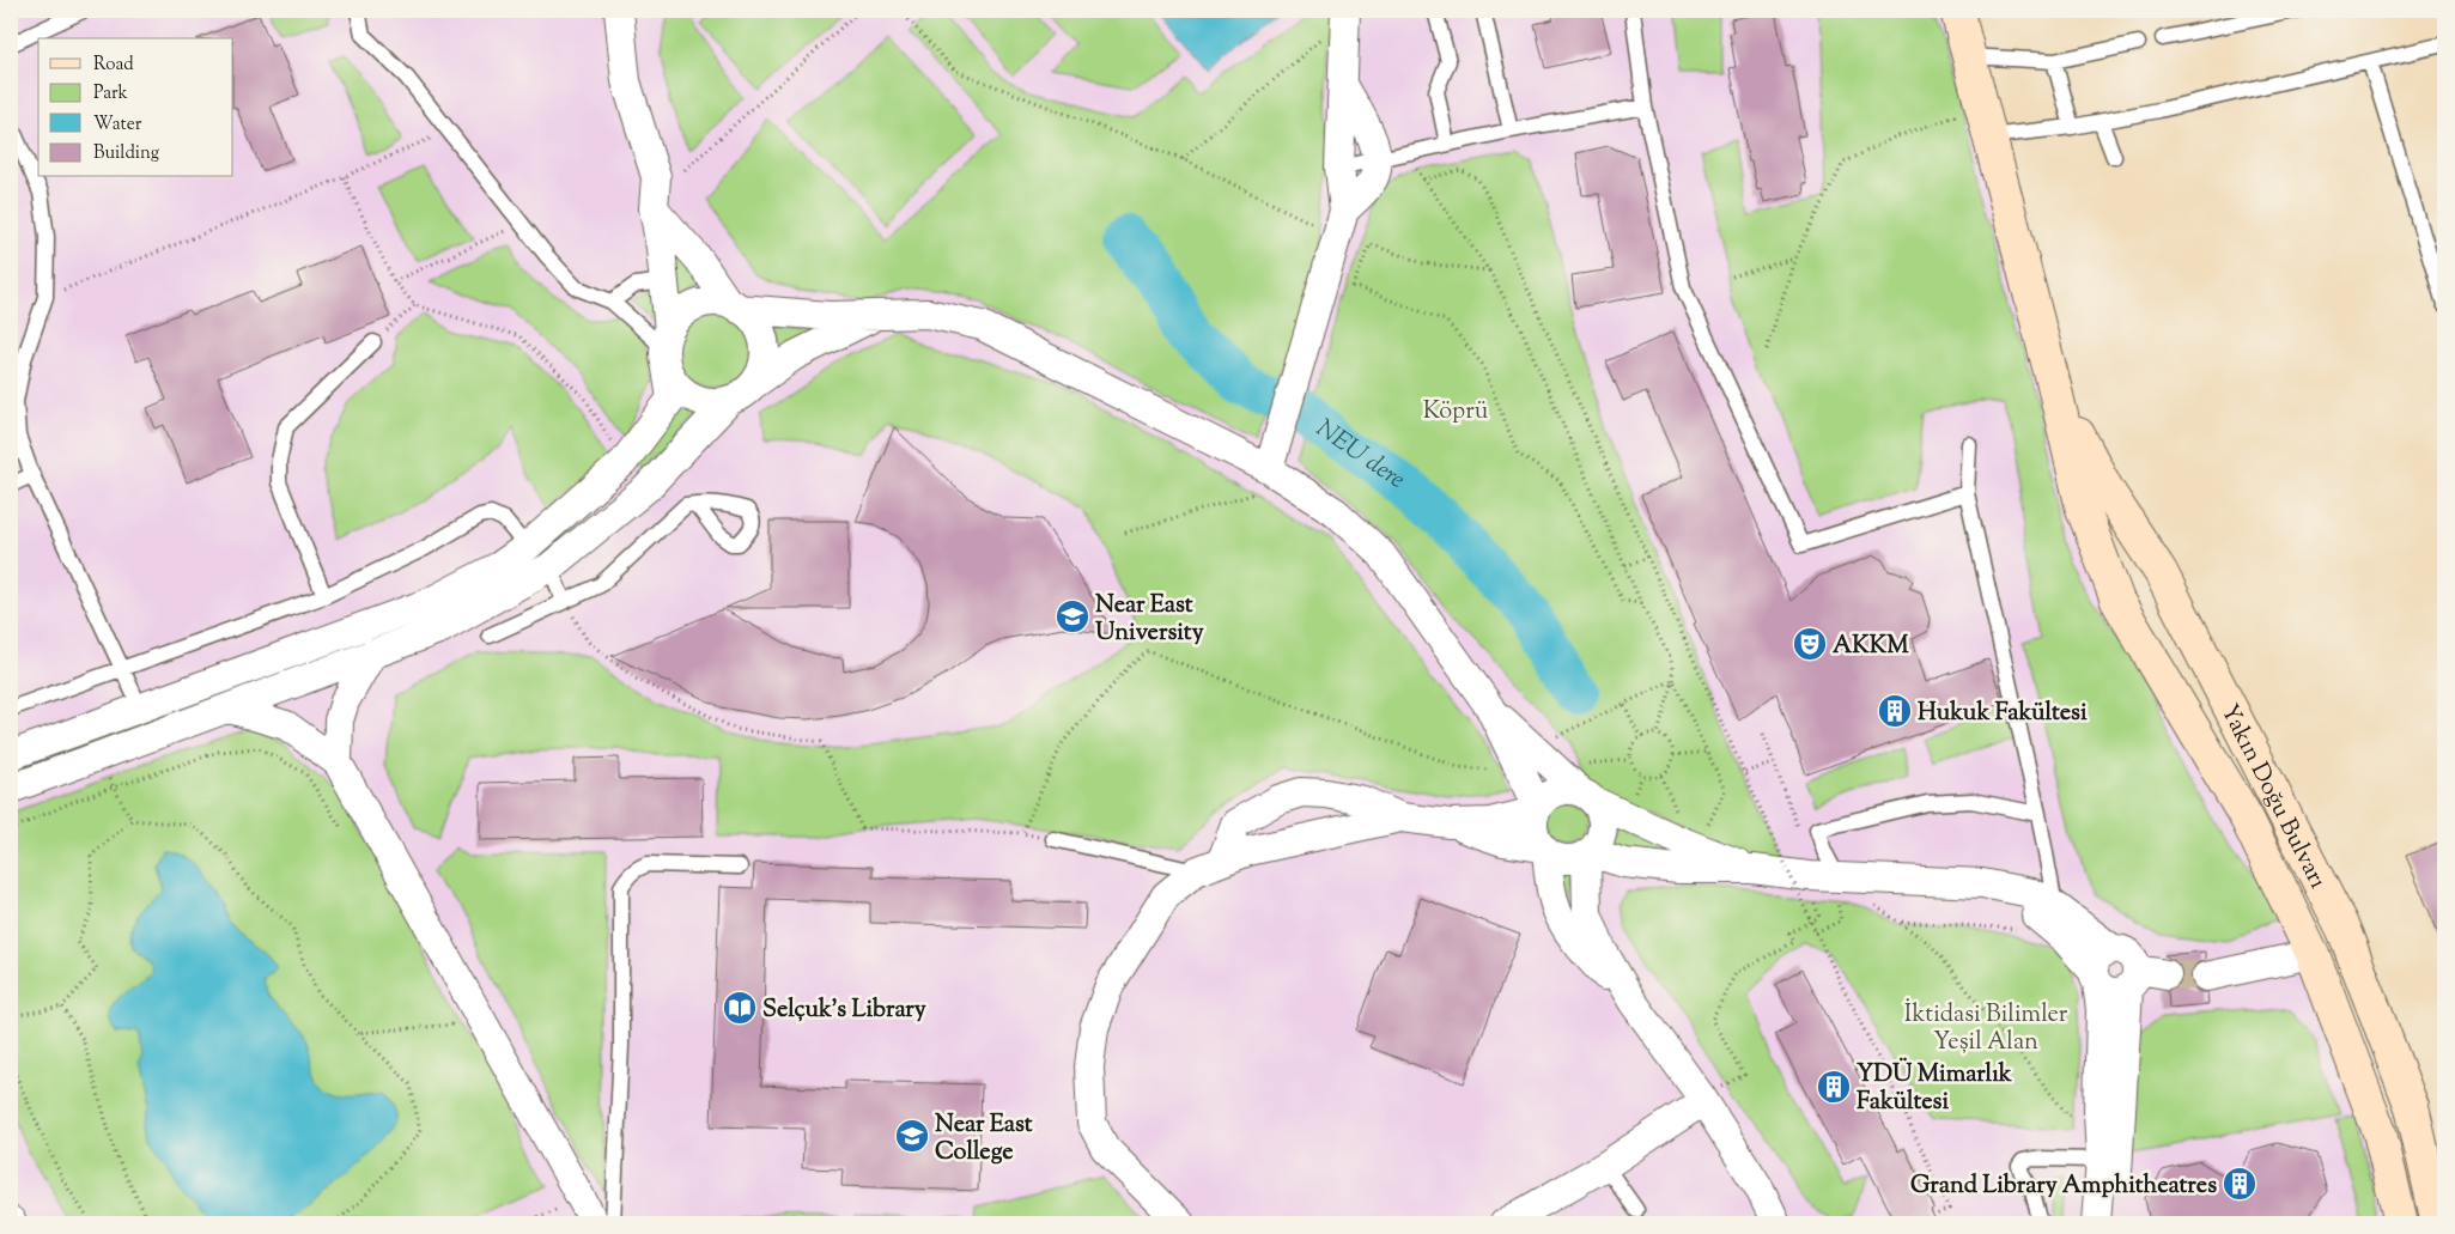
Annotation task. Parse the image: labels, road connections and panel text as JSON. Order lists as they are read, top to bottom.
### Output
{
  "streets": {
    "main road": ["Yakın Doğu Bulvarı"]
  },
  "water": ["NEU dere"],
  "parks": ["Köprü", "İktidasi Bilimler Yeşil Alan"],
  "places": {
    "school or university": ["Near East University", "Near East College"],
    "theatre": ["AKKM"],
    "building": ["Hukuk Fakültesi", "YDÜ Mimarlık Fakültesi", "Grand Library Amphitheatres"],
    "library": ["Selçuk's Library"]
  },
  "legend": [
    "Road",
    "Park",
    "Water",
    "Building"
  ]
}
